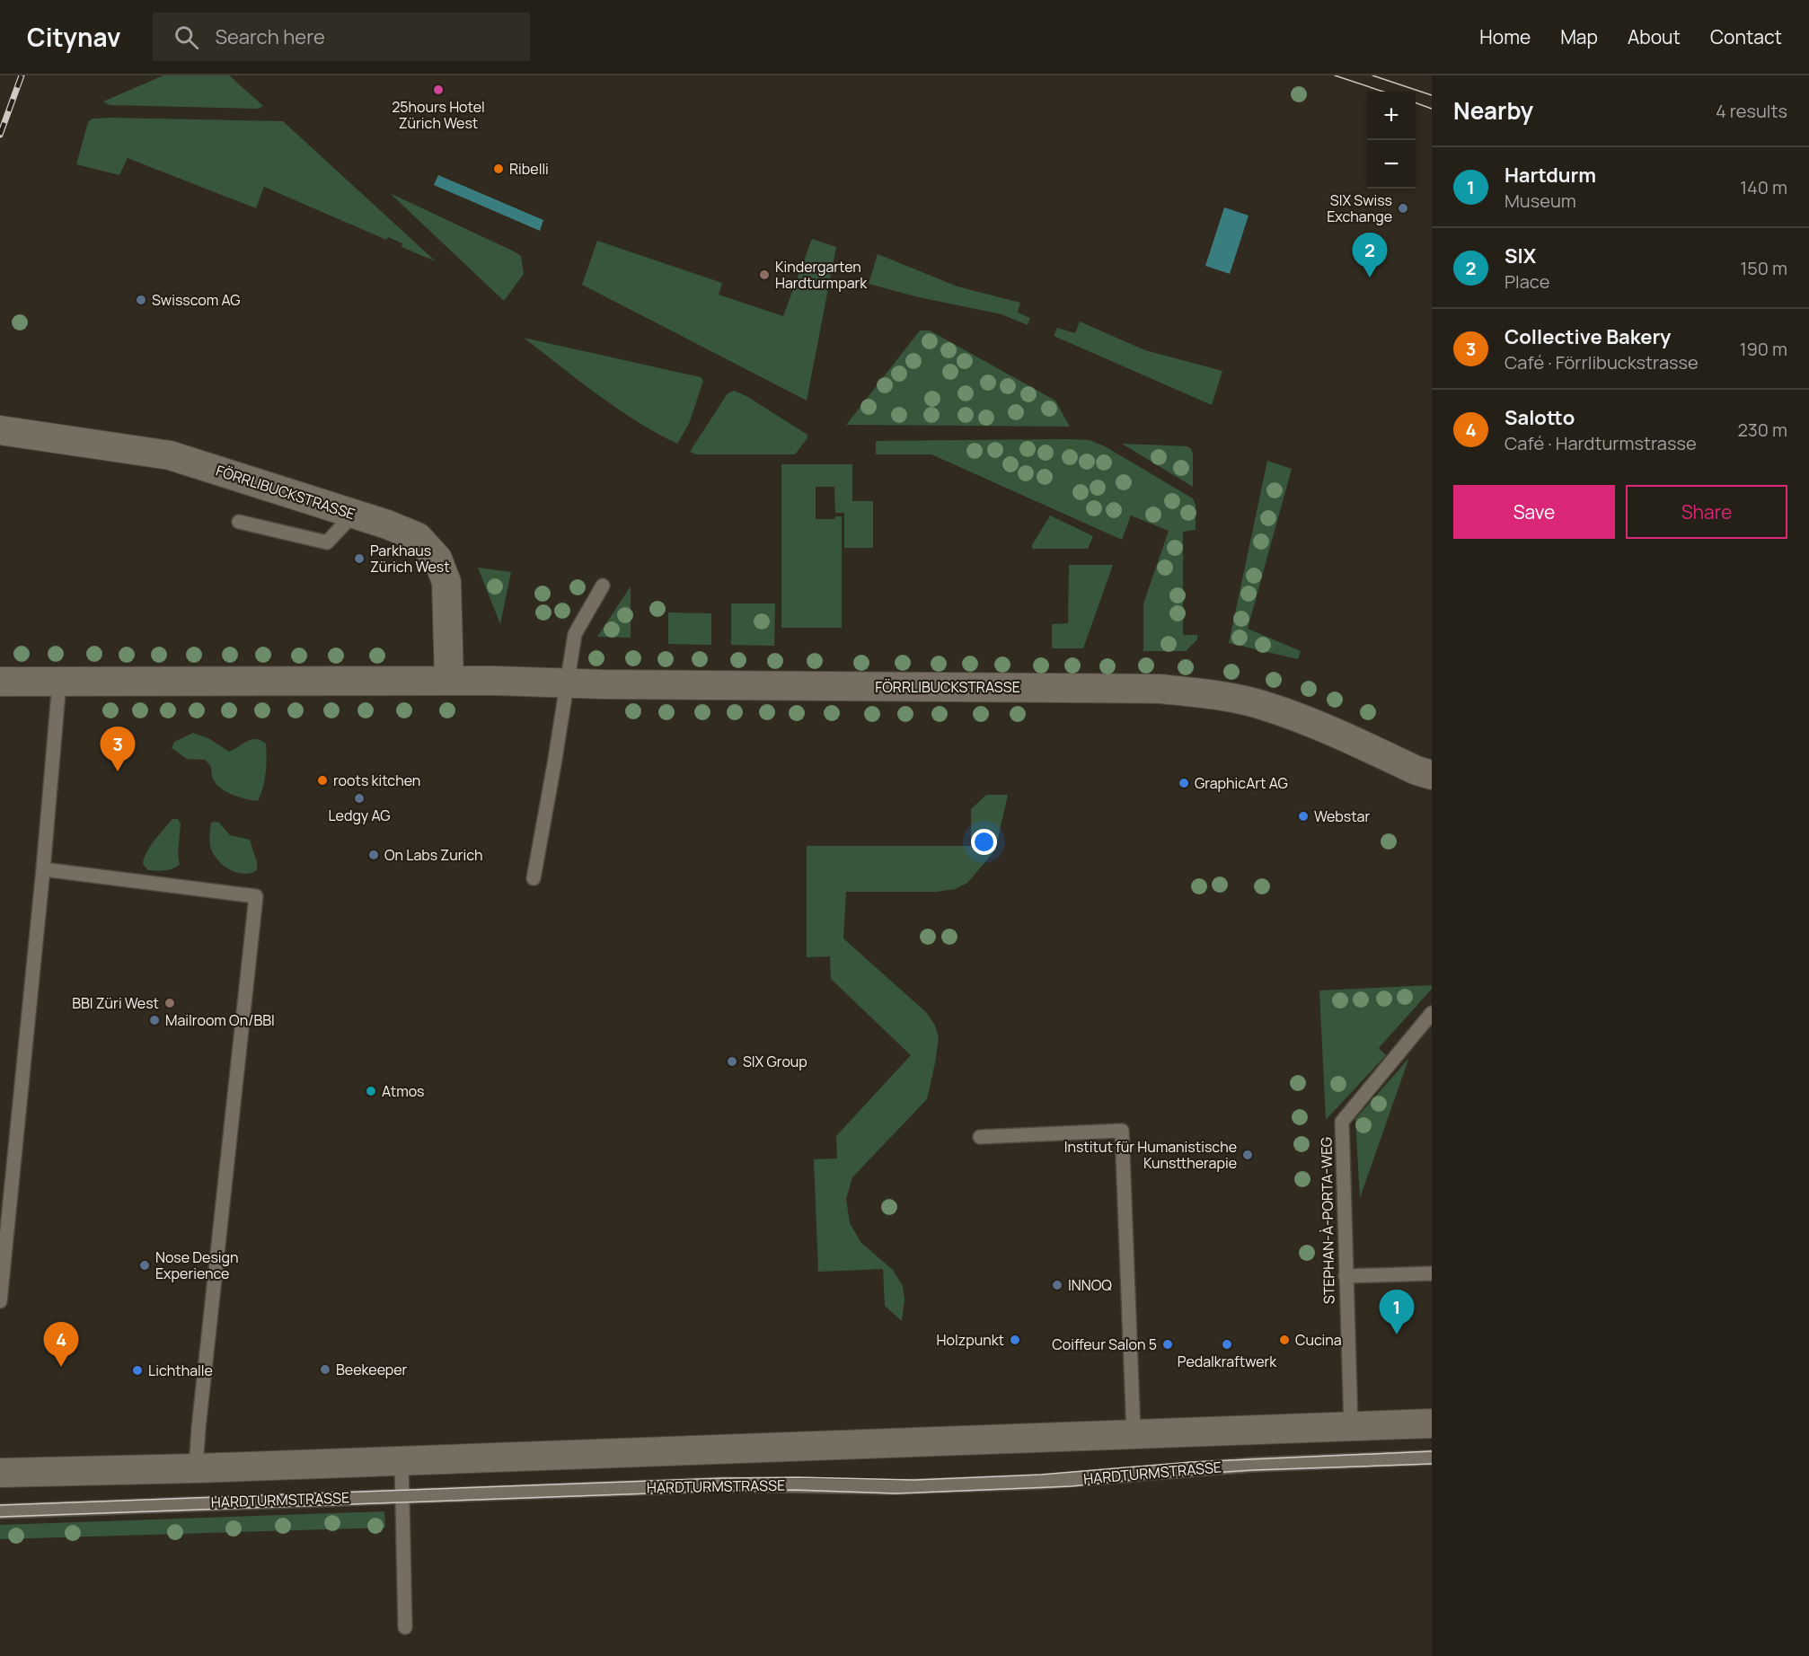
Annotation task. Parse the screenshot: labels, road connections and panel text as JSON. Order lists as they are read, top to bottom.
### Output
{
  "streets": {
    "street": ["FÖRRLIBUCKSTRASSE"],
    "lane": ["STEPHAN-À-PORTA-WEG", "HARDTURMSTRASSE"]
  },
  "places": [
    "25hours Hotel Zürich West",
    "Ribelli",
    "SIX Swiss Exchange",
    "Kindergarten Hardturmpark",
    "Swisscom AG",
    "Parkhaus Zürich West",
    "roots kitchen",
    "GraphicArt AG",
    "Ledgy AG",
    "Webstar",
    "On Labs Zurich",
    "BBI Züri West",
    "Mailroom On/BBI",
    "SIX Group",
    "Atmos",
    "Institut für Humanistische Kunsttherapie",
    "Nose Design Experience",
    "INNOQ",
    "Holzpunkt",
    "Cucina",
    "Coiffeur Salon 5",
    "Pedalkraftwerk",
    "Beekeeper",
    "Lichthalle"
  ],
  "page": {
    "header": "Citynav",
    "search": "Search here",
    "nav": [
      "Home",
      "Map",
      "About",
      "Contact"
    ],
    "heading": ["Nearby", "4 results"],
    "map_buttons": ["+", "−"],
    "list": [
      {
        "mark": "1",
        "name": "Hartdurm",
        "note": "Museum",
        "value": "140 m"
      },
      {
        "mark": "2",
        "name": "SIX",
        "note": "Place",
        "value": "150 m"
      },
      {
        "mark": "3",
        "name": "Collective Bakery",
        "note": "Café · Förrlibuckstrasse",
        "value": "190 m"
      },
      {
        "mark": "4",
        "name": "Salotto",
        "note": "Café · Hardturmstrasse",
        "value": "230 m"
      }
    ],
    "pins": [
      "2",
      "3",
      "1",
      "4"
    ],
    "buttons": ["Save", "Share"]
  }
}
